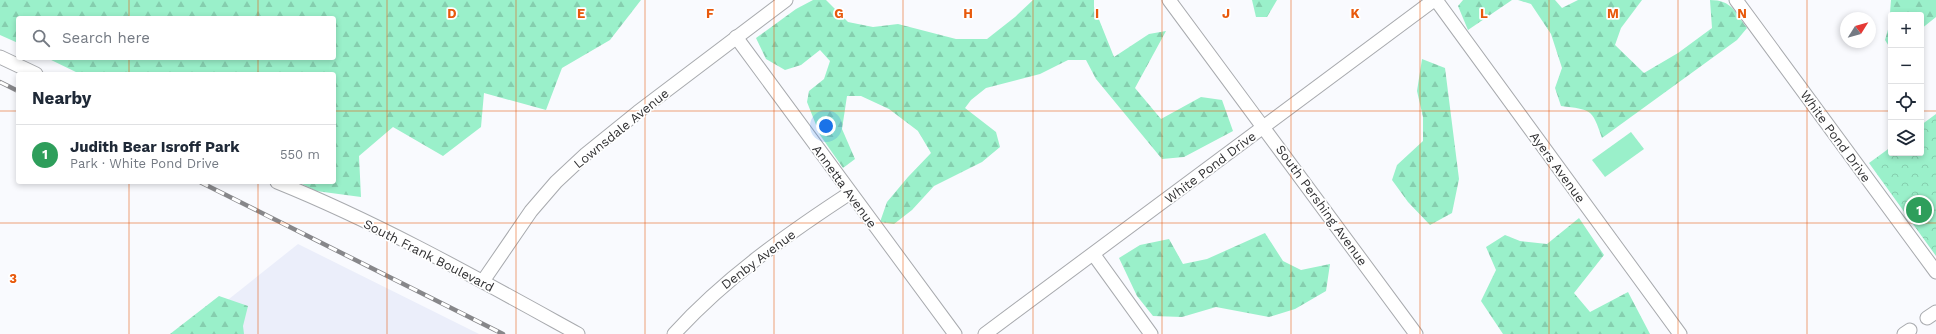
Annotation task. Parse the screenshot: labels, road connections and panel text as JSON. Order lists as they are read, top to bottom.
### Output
{
  "streets": {
    "street": [
      "Lownsdale Avenue",
      "White Pond Drive",
      "Ayers Avenue",
      "Annetta Avenue",
      "South Pershing Avenue",
      "South Frank Boulevard",
      "Denby Avenue"
    ]
  },
  "crossings": [
    ["Lownsdale Avenue", "Annetta Avenue"],
    ["Lownsdale Avenue", "South Frank Boulevard"],
    ["White Pond Drive", "Ayers Avenue"],
    ["White Pond Drive", "South Pershing Avenue"],
    ["Annetta Avenue", "Denby Avenue"]
  ],
  "north": "top right",
  "page": {
    "map_buttons": ["+", "−"],
    "search": "Search here",
    "heading": "Nearby",
    "list": [
      {
        "mark": "1",
        "name": "Judith Bear Isroff Park",
        "note": "Park · White Pond Drive",
        "value": "550 m"
      }
    ],
    "pins": "1"
  },
  "grid": {
    "columns": [
      "D",
      "E",
      "F",
      "G",
      "H",
      "I",
      "J",
      "K",
      "L",
      "M",
      "N"
    ],
    "rows": ["3"]
  }
}
